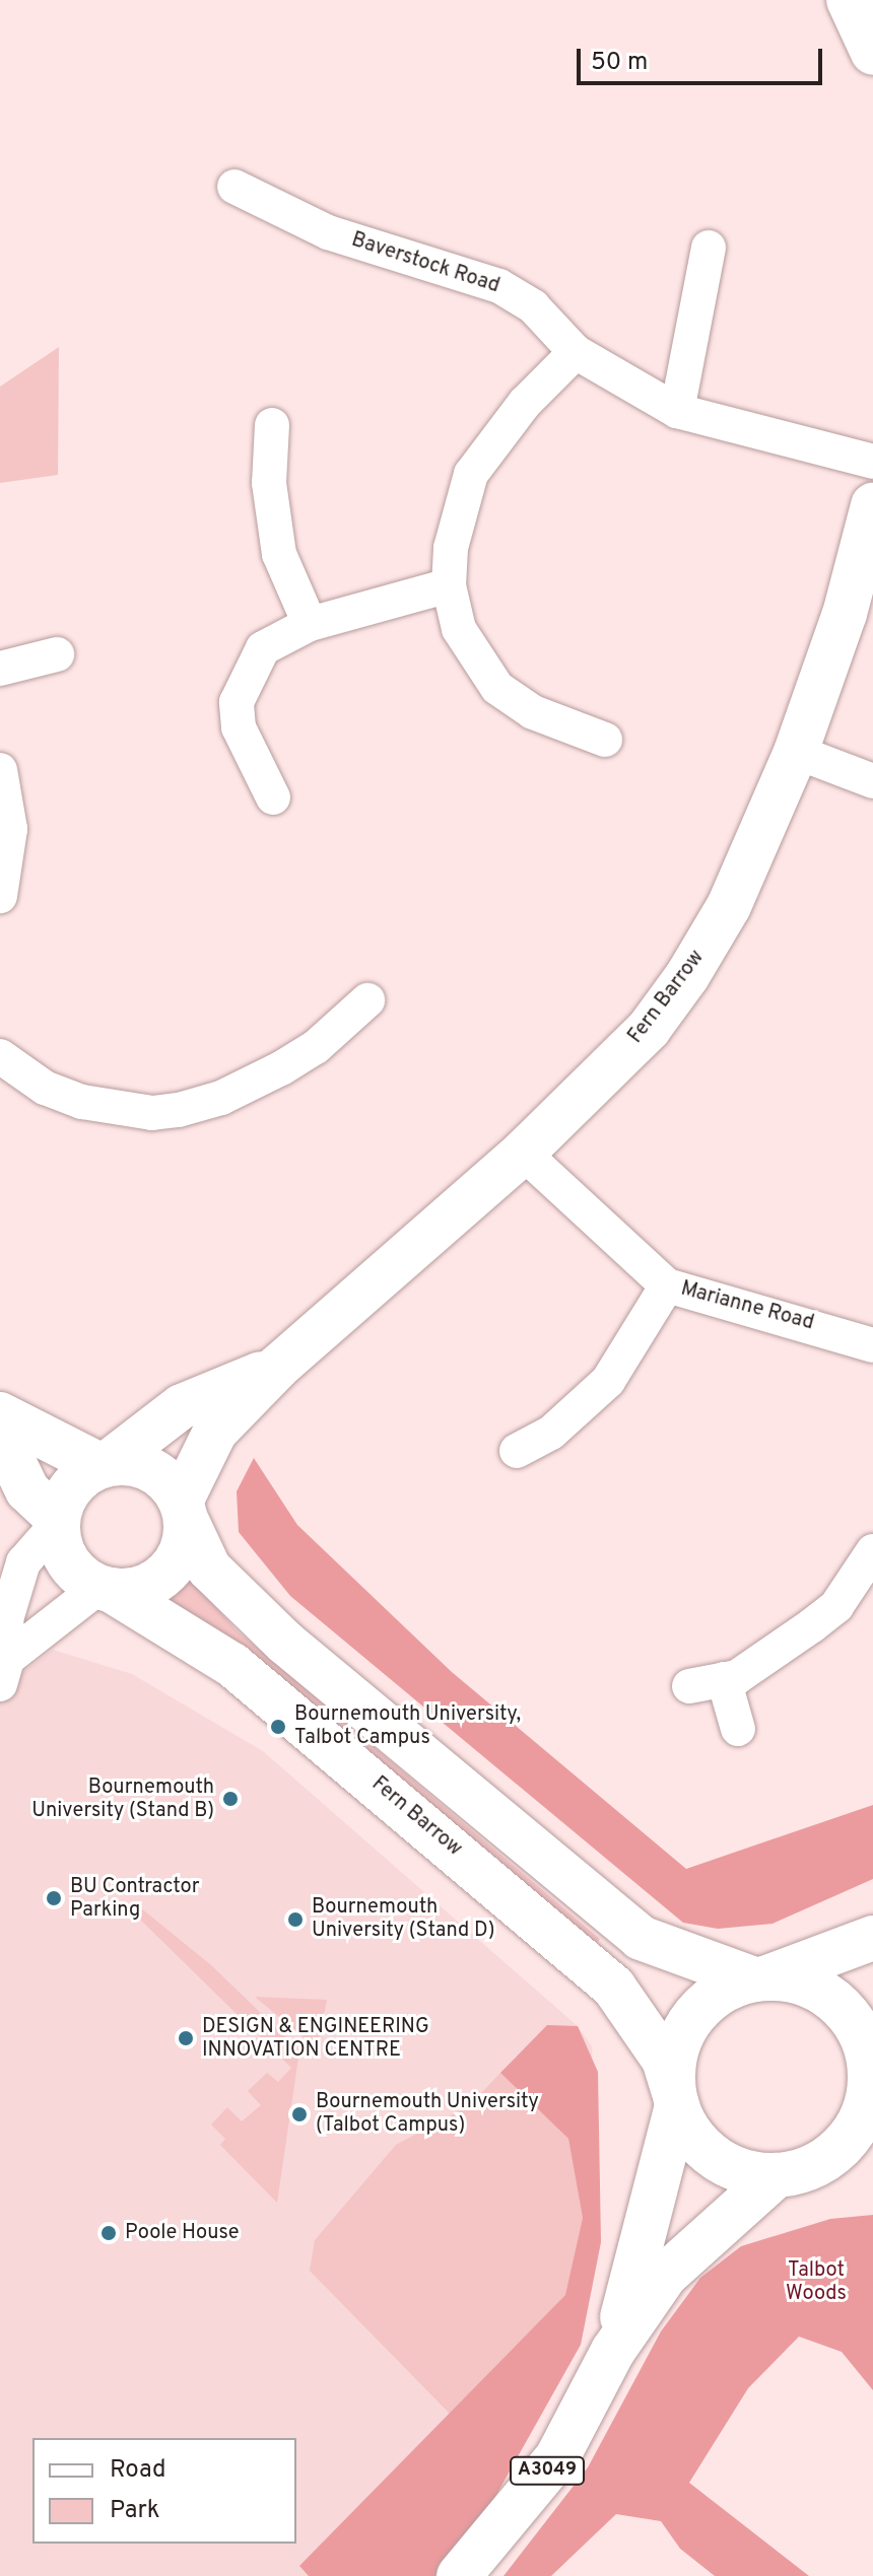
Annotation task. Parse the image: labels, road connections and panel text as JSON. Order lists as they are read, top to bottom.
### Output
{
  "streets": {
    "street": [
      "Baverstock Road",
      "Fern Barrow",
      "Marianne Road",
      "A3049"
    ]
  },
  "crossings": [
    ["Fern Barrow", "Marianne Road"],
    ["Fern Barrow", "A3049"]
  ],
  "parks": ["Talbot Woods"],
  "places": [
    "Bournemouth University, Talbot Campus",
    "Bournemouth University (Stand B)",
    "BU Contractor Parking",
    "Bournemouth University (Stand D)",
    "DESIGN & ENGINEERING INNOVATION CENTRE",
    "Bournemouth University (Talbot Campus)",
    "Poole House"
  ],
  "legend": ["Road", "Park"],
  "scale_bar": "50 m"
}
